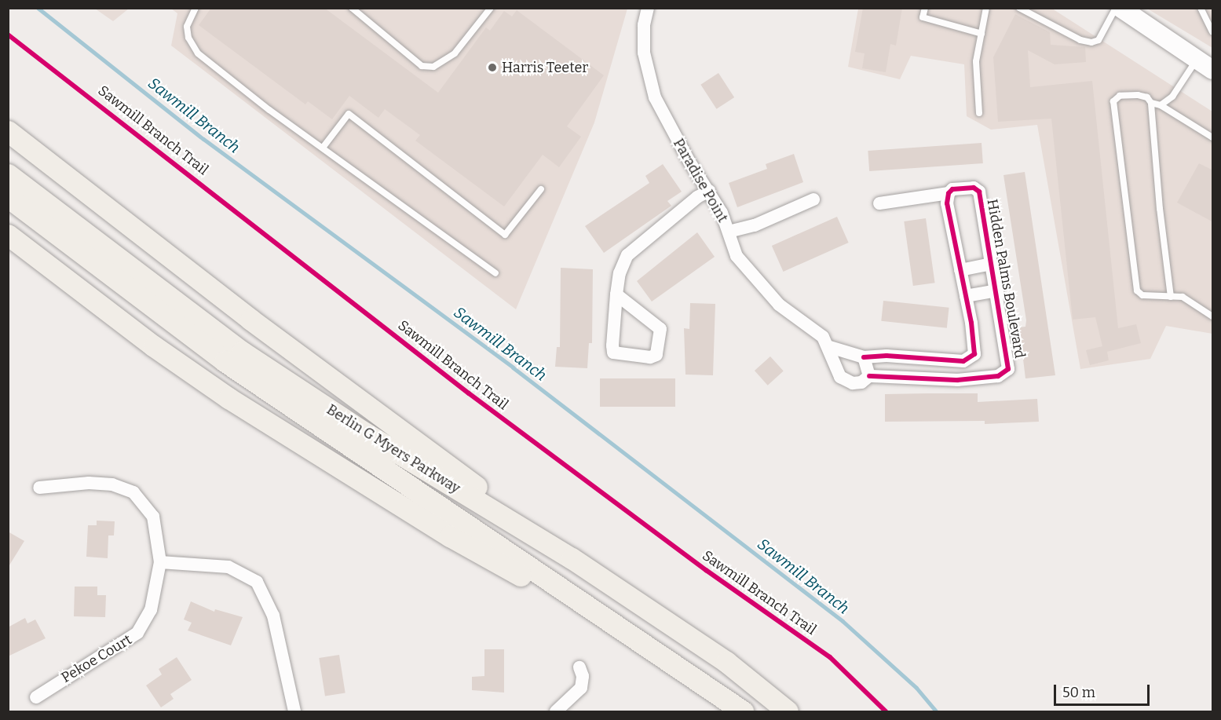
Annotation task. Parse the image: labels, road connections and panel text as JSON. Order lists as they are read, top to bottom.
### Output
{
  "streets": {
    "main road": ["Berlin G Myers Parkway"],
    "street": ["Paradise Point", "Hidden Palms Boulevard", "Pekoe Court"],
    "cycle path": ["Sawmill Branch Trail"]
  },
  "crossings": [
    ["Paradise Point", "Hidden Palms Boulevard"]
  ],
  "water": ["Sawmill Branch"],
  "places": ["Harris Teeter"],
  "scale_bar": "50 m"
}
